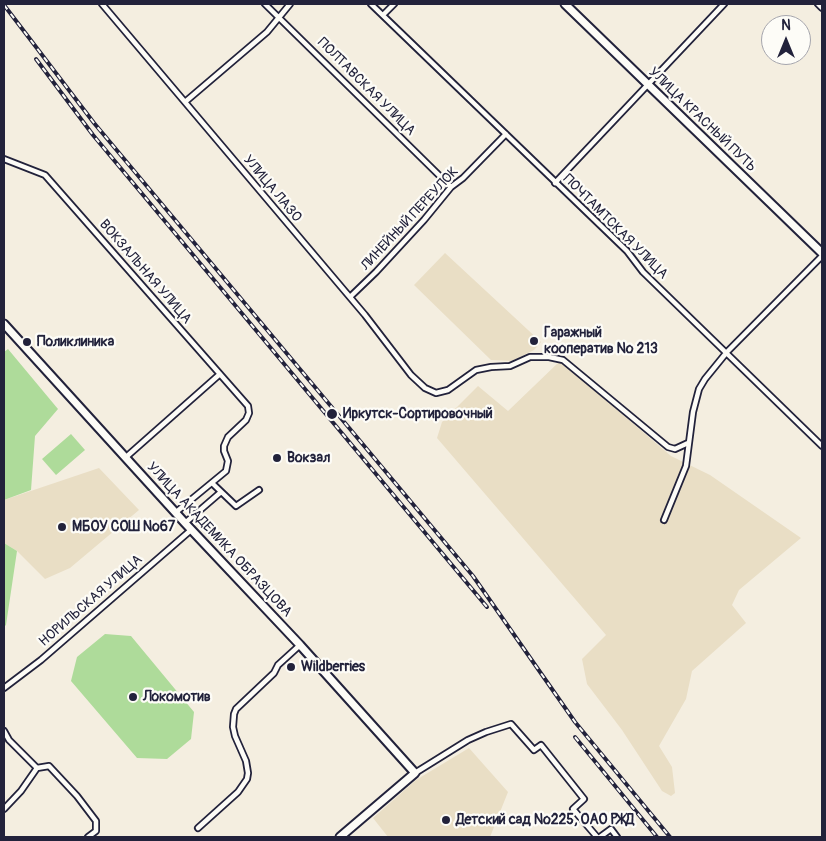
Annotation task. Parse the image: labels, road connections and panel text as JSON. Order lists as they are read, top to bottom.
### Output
{
  "streets": {
    "street": [
      "ПОЛТАВСКАЯ УЛИЦА",
      "УЛИЦА КРАСНЫЙ ПУТЬ",
      "УЛИЦА ЛАЗО",
      "ЛИНЕЙНЫЙ ПЕРЕУЛОК",
      "ПОЧТАМТСКАЯ УЛИЦА",
      "ВОКЗАЛЬНАЯ УЛИЦА",
      "УЛИЦА АКАДЕМИКА ОБРАЗЦОВА",
      "НОРИЛЬСКАЯ УЛИЦА"
    ]
  },
  "crossings": [
    ["ПОЛТАВСКАЯ УЛИЦА", "ЛИНЕЙНЫЙ ПЕРЕУЛОК"],
    ["УЛИЦА ЛАЗО", "ЛИНЕЙНЫЙ ПЕРЕУЛОК"],
    ["ЛИНЕЙНЫЙ ПЕРЕУЛОК", "ПОЧТАМТСКАЯ УЛИЦА"],
    ["УЛИЦА АКАДЕМИКА ОБРАЗЦОВА", "НОРИЛЬСКАЯ УЛИЦА"]
  ],
  "places": [
    "Гаражный кооператив № 213",
    "Поликлиника",
    "Иркутск-Сортировочный",
    "Вокзал",
    "МБОУ СОШ №67",
    "Wildberries",
    "Локомотив",
    "Детский сад №225, ОАО РЖД"
  ],
  "north": "top"
}
